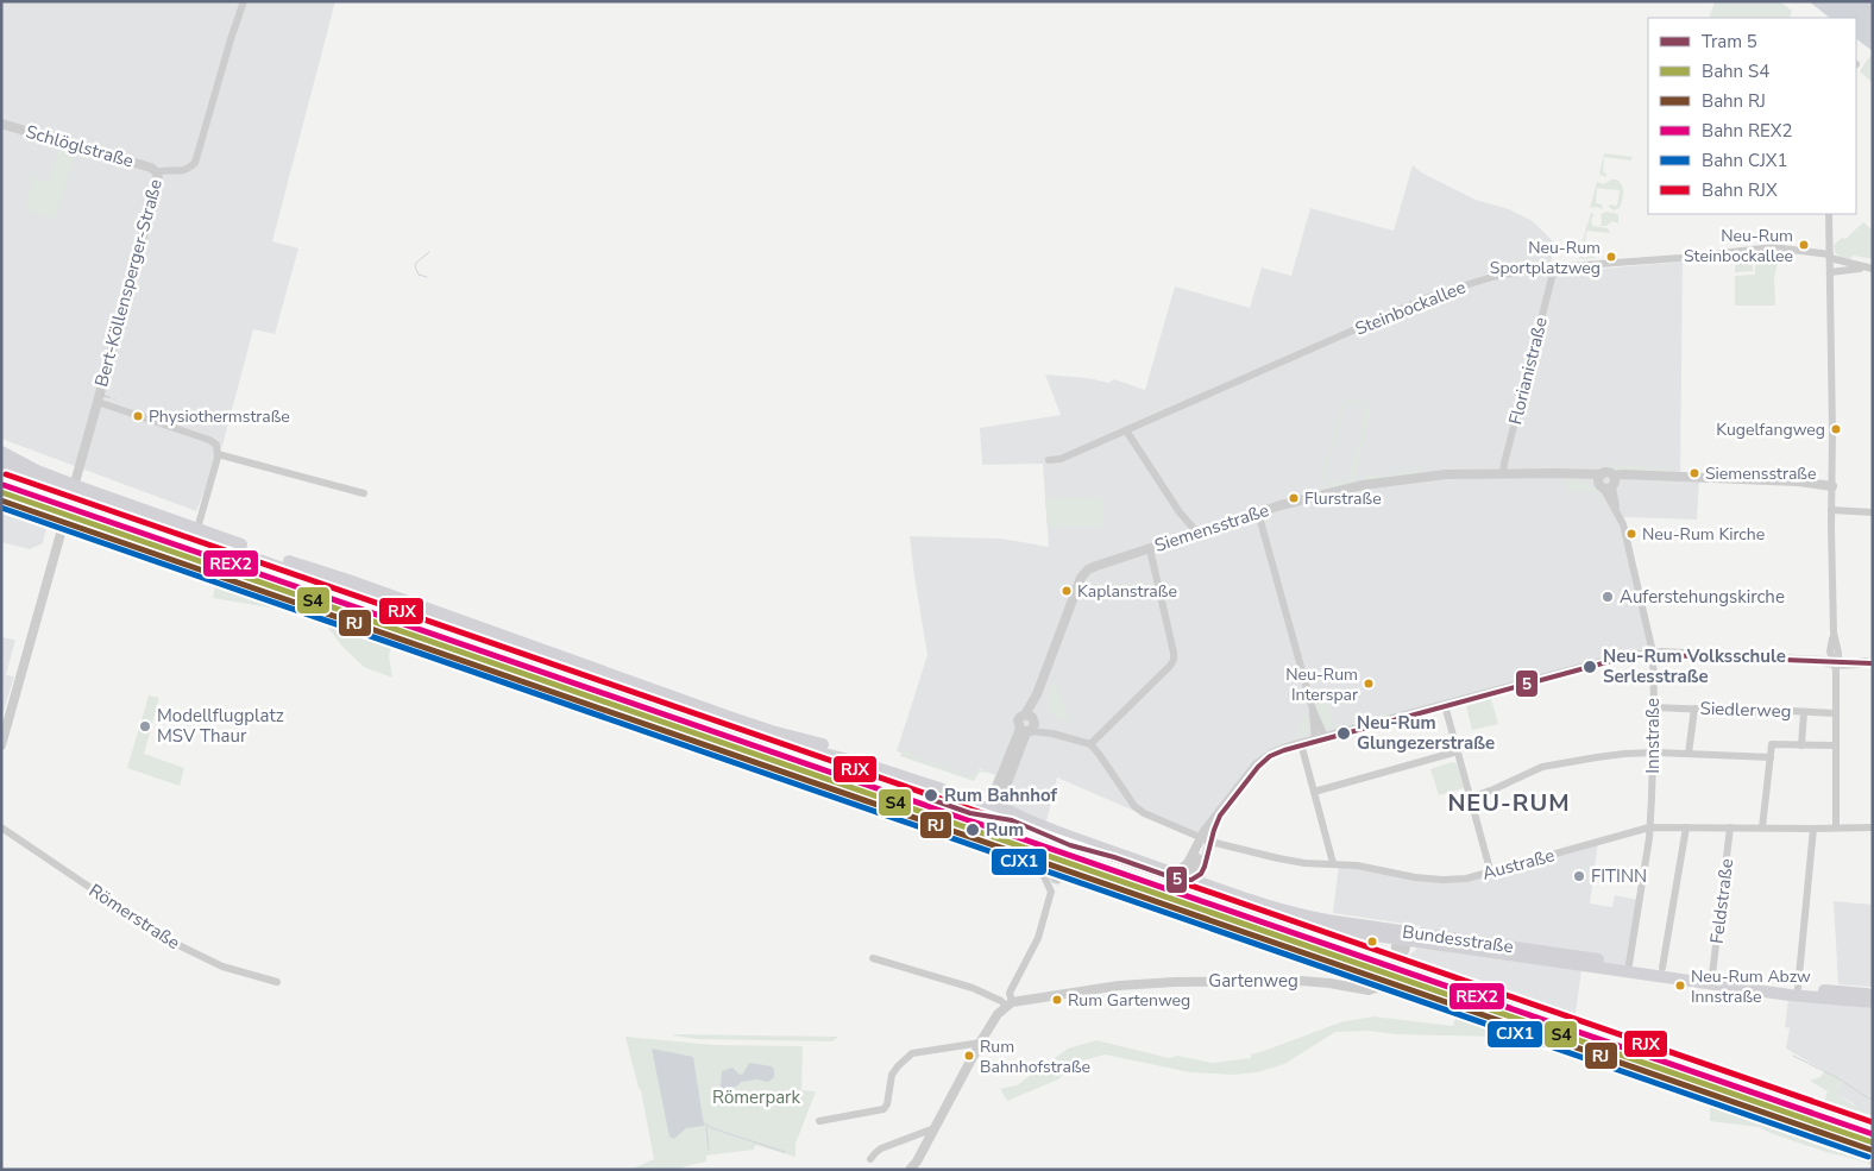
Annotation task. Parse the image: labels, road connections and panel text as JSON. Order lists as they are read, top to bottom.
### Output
{
  "streets": {
    "main road": ["Bundesstraße"],
    "street": [
      "Schlöglstraße",
      "Bert-Köllensperger-Straße",
      "Steinbockallee",
      "Florianistraße",
      "Siemensstraße",
      "Siedlerweg",
      "Innstraße",
      "Austraße",
      "Feldstraße",
      "Römerstraße",
      "Gartenweg"
    ]
  },
  "crossings": [
    ["Schlöglstraße", "Bert-Köllensperger-Straße"],
    ["Steinbockallee", "Florianistraße"],
    ["Florianistraße", "Siemensstraße"],
    ["Siemensstraße", "Innstraße"],
    ["Siemensstraße", "Bundesstraße"],
    ["Siedlerweg", "Innstraße"],
    ["Innstraße", "Austraße"],
    ["Innstraße", "Bundesstraße"],
    ["Austraße", "Feldstraße"],
    ["Feldstraße", "Bundesstraße"]
  ],
  "districts": ["NEU-RUM"],
  "parks": ["Römerpark"],
  "places": [
    "Neu-Rum Steinbockallee",
    "Neu-Rum Sportplatzweg",
    "Physiothermstraße",
    "Kugelfangweg",
    "Siemensstraße",
    "Flurstraße",
    "Neu-Rum Kirche",
    "Kaplanstraße",
    "Auferstehungskirche",
    "Neu-Rum Volksschule Serlesstraße",
    "Neu-Rum Interspar",
    "Modellflugplatz MSV Thaur",
    "Neu-Rum Glungezerstraße",
    "Rum Bahnhof",
    "Rum",
    "FITINN",
    "Neu-Rum Abzw Innstraße",
    "Rum Gartenweg",
    "Rum Bahnhofstraße"
  ],
  "lines": [
    "rail line RJX",
    "rail line REX2",
    "rail line S4",
    "rail line RJ",
    "rail line CJX1",
    "tram line 5"
  ],
  "legend": [
    "Tram 5",
    "Bahn S4",
    "Bahn RJ",
    "Bahn REX2",
    "Bahn CJX1",
    "Bahn RJX"
  ]
}
